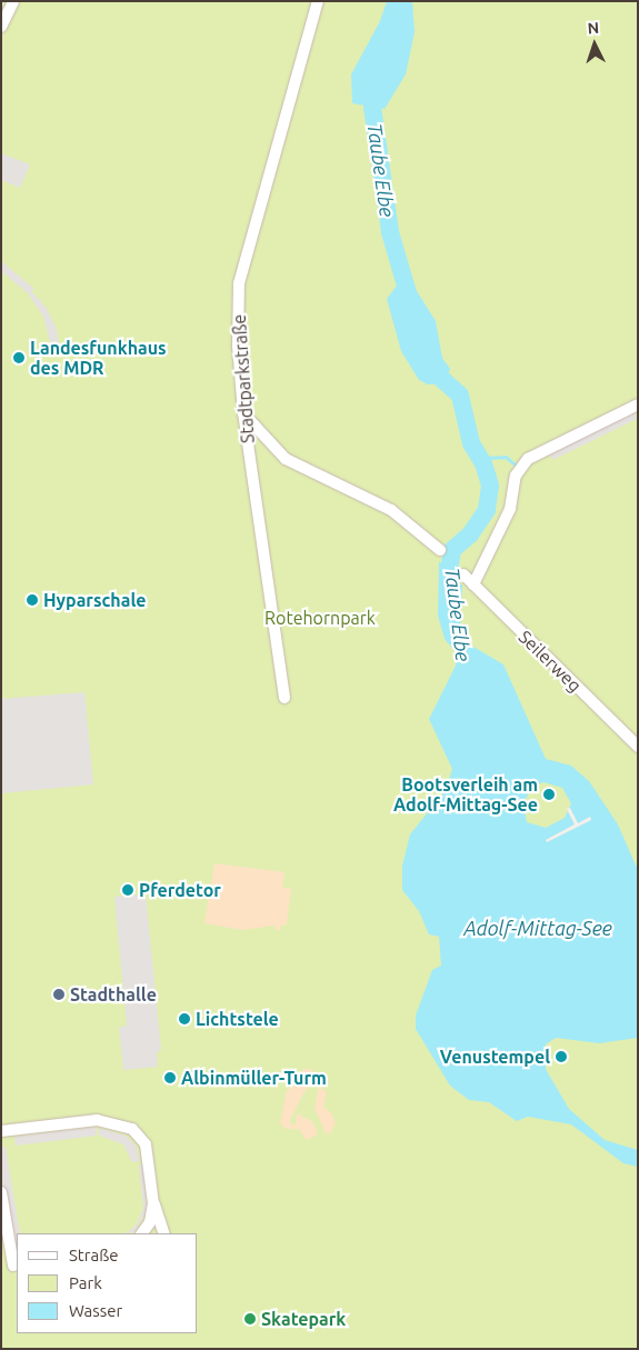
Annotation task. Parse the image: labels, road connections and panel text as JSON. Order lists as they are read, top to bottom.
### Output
{
  "streets": {
    "street": ["Stadtparkstraße", "Seilerweg"]
  },
  "water": ["Taube Elbe", "Adolf-Mittag-See"],
  "parks": ["Rotehornpark"],
  "places": [
    "Landesfunkhaus des MDR",
    "Hyparschale",
    "Bootsverleih am Adolf-Mittag-See",
    "Pferdetor",
    "Stadthalle",
    "Lichtstele",
    "Venustempel",
    "Albinmüller-Turm",
    "Skatepark"
  ],
  "legend": ["Straße", "Park", "Wasser"],
  "north": "top"
}
